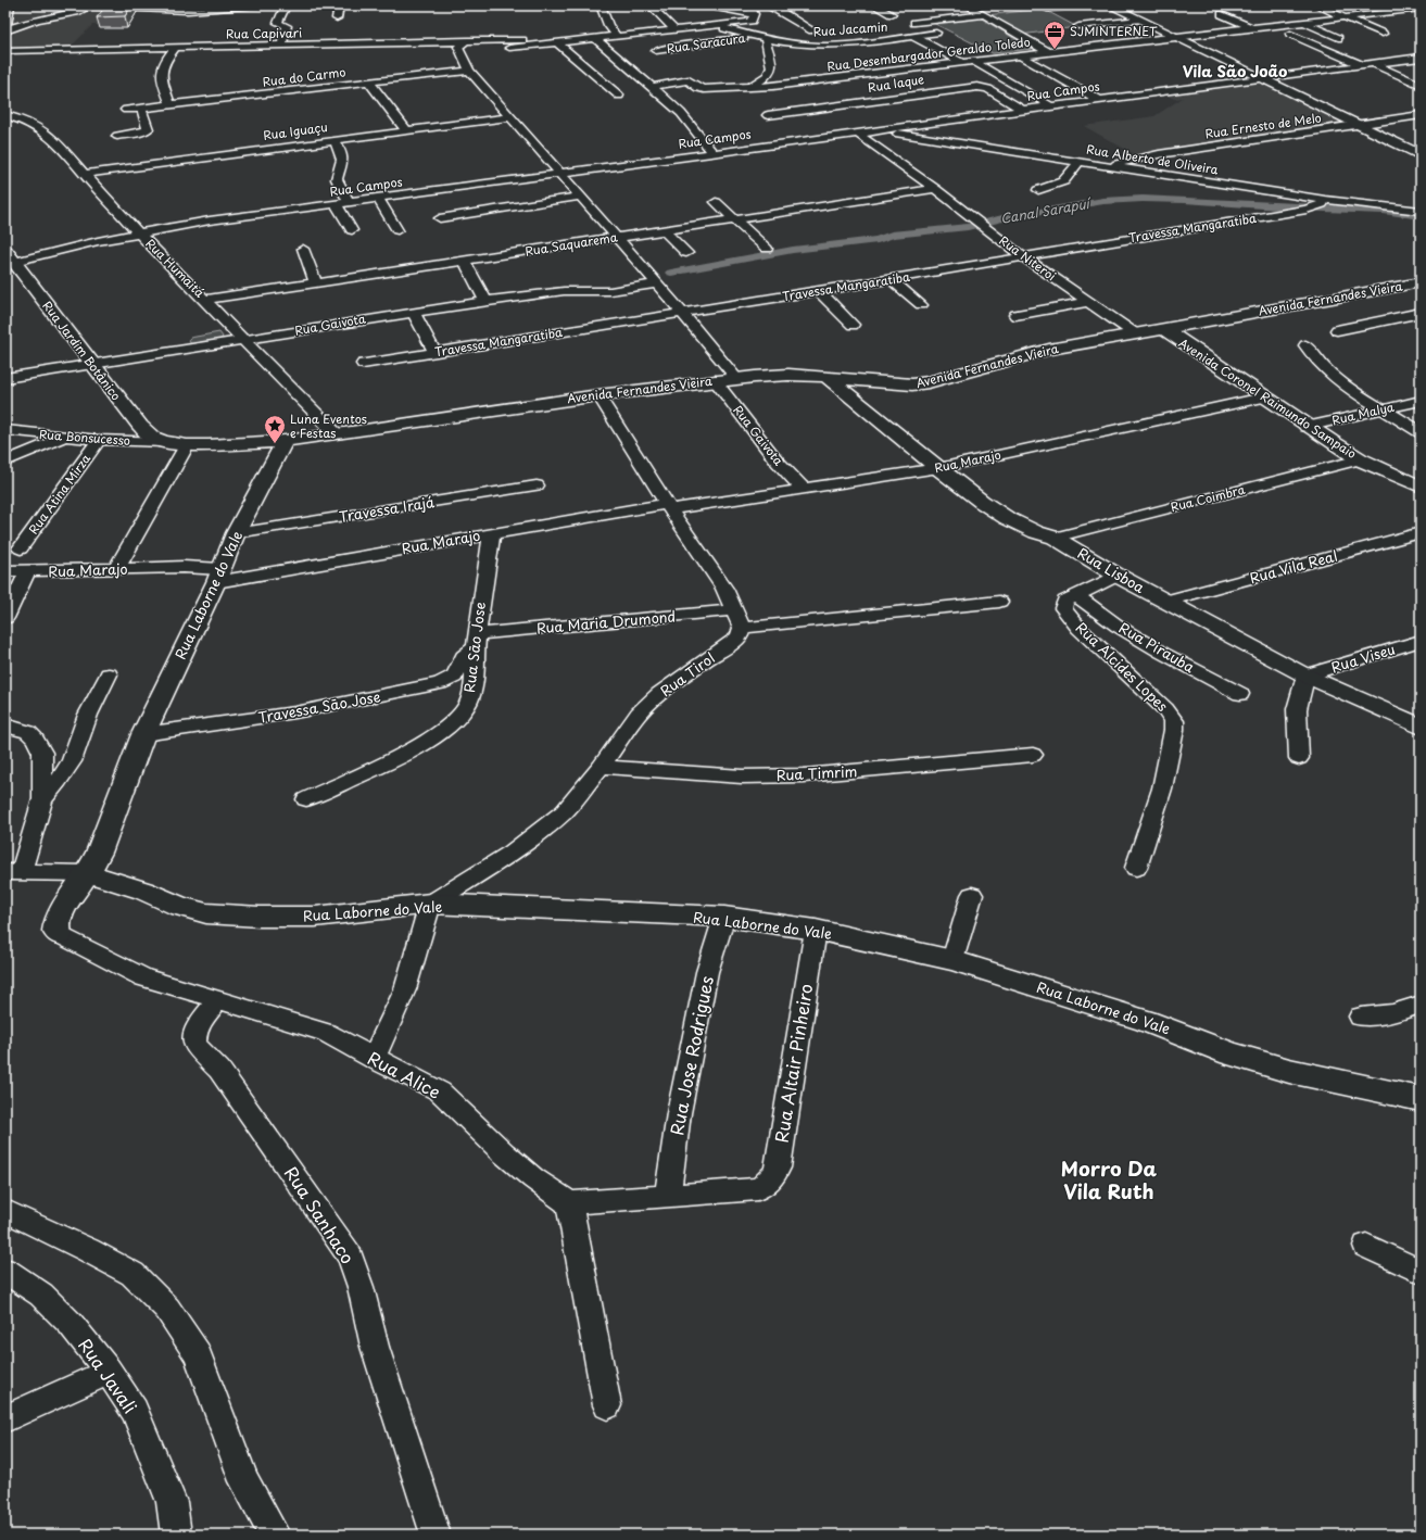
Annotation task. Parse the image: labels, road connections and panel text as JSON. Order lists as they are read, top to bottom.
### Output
{
  "streets": {
    "main road": [
      "Avenida Fernandes Vieira",
      "Rua Jardim Botânico",
      "Avenida Coronel Raimundo Sampaio",
      "Rua Lisboa",
      "Rua Laborne do Vale"
    ],
    "street": [
      "Rua Jacamin",
      "Rua Capivari",
      "Rua Saracura",
      "Rua Desembargador Geraldo Toledo",
      "Rua do Carmo",
      "Rua Iaque",
      "Rua Campos",
      "Rua Ernesto de Melo",
      "Rua Iguaçu",
      "Rua Alberto de Oliveira",
      "Travessa Mangaratiba",
      "Rua Saquarema",
      "Rua Niteroi",
      "Rua Humaitá",
      "Rua Gaivota",
      "Rua Malya",
      "Rua Bonsucesso",
      "Rua Marajo",
      "Rua Atina Mirza",
      "Rua Coimbra",
      "Travessa Irajá",
      "Rua Vila Real",
      "Rua Maria Drumond",
      "Rua Sāo Jose",
      "Rua Pirauba",
      "Rua Viseu",
      "Rua Alcides Lopes",
      "Rua Tirol",
      "Travessa Sāo Jose",
      "Rua Timrim",
      "Rua Jose Rodrigues",
      "Rua Altair Pinheiro",
      "Rua Alice",
      "Rua Sanhaco",
      "Rua Javali"
    ]
  },
  "crossings": [
    ["Rua Jacamin", "Rua Saracura"],
    ["Rua Iaque", "Rua Campos"],
    ["Rua Campos", "Rua Alberto de Oliveira"],
    ["Rua Campos", "Rua Niteroi"],
    ["Rua Campos", "Rua Humaitá"],
    ["Rua Campos", "Rua Jardim Botânico"],
    ["Rua Ernesto de Melo", "Rua Alberto de Oliveira"],
    ["Rua Iguaçu", "Rua Humaitá"],
    ["Rua Alberto de Oliveira", "Travessa Mangaratiba"],
    ["Travessa Mangaratiba", "Rua Niteroi"],
    ["Rua Saquarema", "Rua Niteroi"],
    ["Rua Saquarema", "Rua Humaitá"],
    ["Rua Niteroi", "Avenida Fernandes Vieira"],
    ["Rua Humaitá", "Avenida Fernandes Vieira"],
    ["Rua Humaitá", "Rua Gaivota"],
    ["Avenida Fernandes Vieira", "Rua Gaivota"],
    ["Avenida Fernandes Vieira", "Rua Jardim Botânico"],
    ["Avenida Fernandes Vieira", "Avenida Coronel Raimundo Sampaio"],
    ["Avenida Fernandes Vieira", "Rua Bonsucesso"],
    ["Avenida Fernandes Vieira", "Rua Lisboa"],
    ["Avenida Fernandes Vieira", "Rua Laborne do Vale"],
    ["Rua Gaivota", "Rua Jardim Botânico"],
    ["Rua Gaivota", "Rua Marajo"],
    ["Rua Jardim Botânico", "Rua Bonsucesso"],
    ["Avenida Coronel Raimundo Sampaio", "Rua Malya"],
    ["Avenida Coronel Raimundo Sampaio", "Rua Marajo"],
    ["Avenida Coronel Raimundo Sampaio", "Rua Coimbra"],
    ["Rua Bonsucesso", "Rua Atina Mirza"],
    ["Rua Marajo", "Rua Lisboa"],
    ["Rua Marajo", "Rua Laborne do Vale"],
    ["Rua Marajo", "Rua Sāo Jose"],
    ["Rua Coimbra", "Rua Lisboa"],
    ["Travessa Irajá", "Rua Laborne do Vale"],
    ["Rua Vila Real", "Rua Lisboa"],
    ["Rua Lisboa", "Rua Viseu"],
    ["Rua Lisboa", "Rua Alcides Lopes"],
    ["Rua Laborne do Vale", "Rua Tirol"],
    ["Rua Laborne do Vale", "Travessa Sāo Jose"],
    ["Rua Laborne do Vale", "Rua Jose Rodrigues"],
    ["Rua Laborne do Vale", "Rua Altair Pinheiro"],
    ["Rua Laborne do Vale", "Rua Alice"],
    ["Rua Maria Drumond", "Rua Sāo Jose"],
    ["Rua Maria Drumond", "Travessa Sāo Jose"],
    ["Rua Sāo Jose", "Travessa Sāo Jose"],
    ["Rua Pirauba", "Rua Alcides Lopes"],
    ["Rua Tirol", "Rua Timrim"],
    ["Rua Jose Rodrigues", "Rua Altair Pinheiro"],
    ["Rua Alice", "Rua Sanhaco"]
  ],
  "districts": ["Vila São João", "Morro Da Vila Ruth"],
  "water": ["Canal Sarapuí"],
  "places": {
    "office": ["SJMINTERNET"],
    "place": ["Luna Eventos e Festas"]
  }
}
